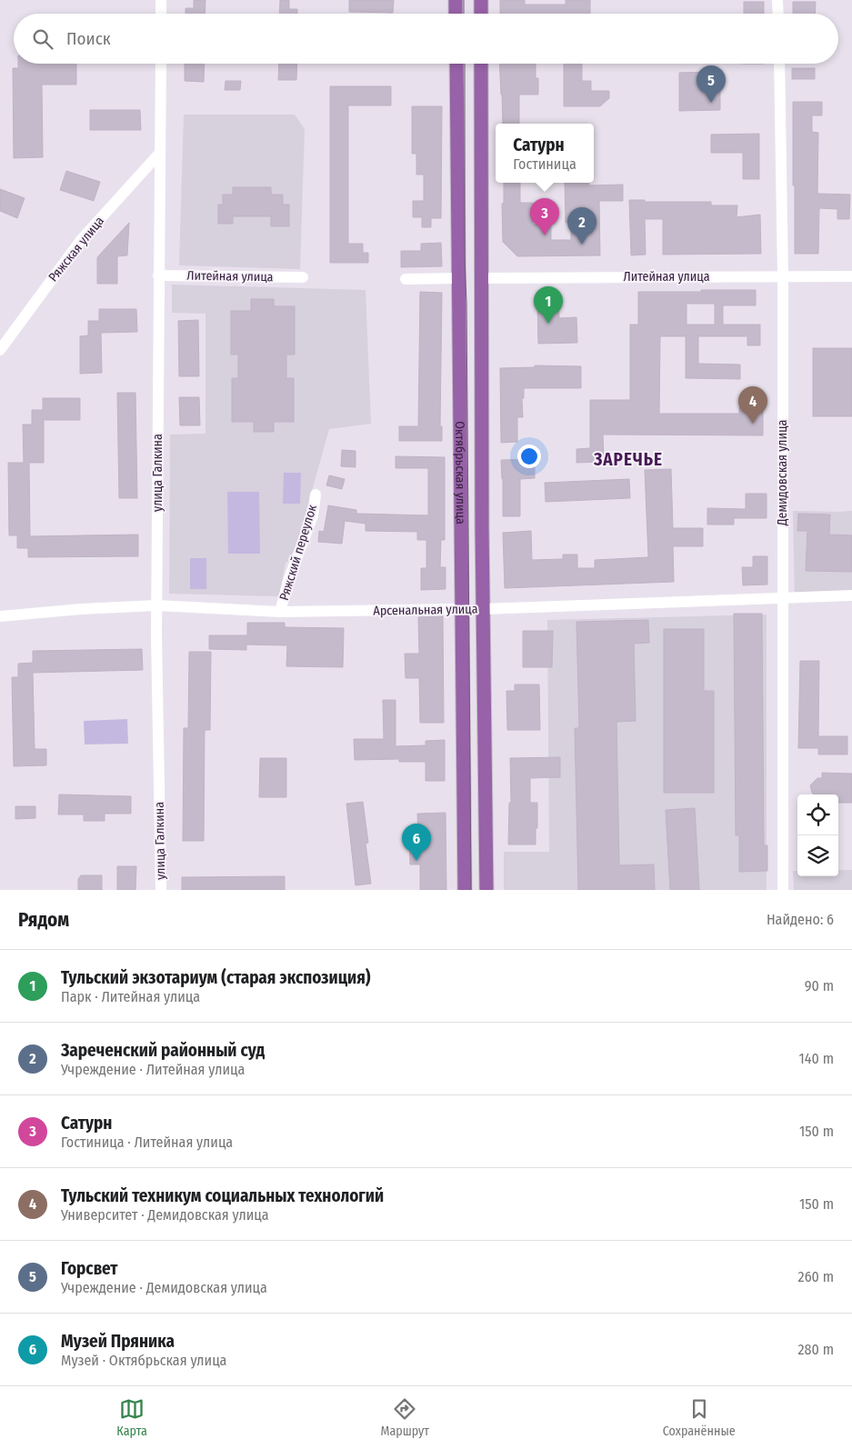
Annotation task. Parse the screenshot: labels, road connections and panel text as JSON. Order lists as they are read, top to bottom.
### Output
{
  "streets": {
    "main road": ["Октябрьская улица", "Арсенальная улица"],
    "street": [
      "Ряжская улица",
      "Литейная улица",
      "улица Галкина",
      "Демидовская улица",
      "Ряжский переулок"
    ]
  },
  "crossings": [
    ["Ряжская улица", "улица Галкина"],
    ["Литейная улица", "улица Галкина"],
    ["Литейная улица", "Октябрьская улица"],
    ["Литейная улица", "Демидовская улица"],
    ["улица Галкина", "Арсенальная улица"],
    ["Октябрьская улица", "Арсенальная улица"],
    ["Демидовская улица", "Арсенальная улица"],
    ["Ряжский переулок", "Арсенальная улица"]
  ],
  "districts": ["ЗАРЕЧЬЕ"],
  "page": {
    "search": "Поиск",
    "pins": [
      "5",
      "3",
      "2",
      "1",
      "4",
      "6"
    ],
    "popup": ["Сатурн", "Гостиница"],
    "heading": ["Рядом", "Найдено: 6"],
    "list": [
      {
        "mark": "1",
        "name": "Тульский экзотариум (старая экспозиция)",
        "note": "Парк · Литейная улица",
        "value": "90 m"
      },
      {
        "mark": "2",
        "name": "Зареченский районный суд",
        "note": "Учреждение · Литейная улица",
        "value": "140 m"
      },
      {
        "mark": "3",
        "name": "Сатурн",
        "note": "Гостиница · Литейная улица",
        "value": "150 m"
      },
      {
        "mark": "4",
        "name": "Тульский техникум социальных технологий",
        "note": "Университет · Демидовская улица",
        "value": "150 m"
      },
      {
        "mark": "5",
        "name": "Горсвет",
        "note": "Учреждение · Демидовская улица",
        "value": "260 m"
      },
      {
        "mark": "6",
        "name": "Музей Пряника",
        "note": "Музей · Октябрьская улица",
        "value": "280 m"
      }
    ],
    "nav": ["Карта", "Маршрут", "Сохранённые"]
  }
}
